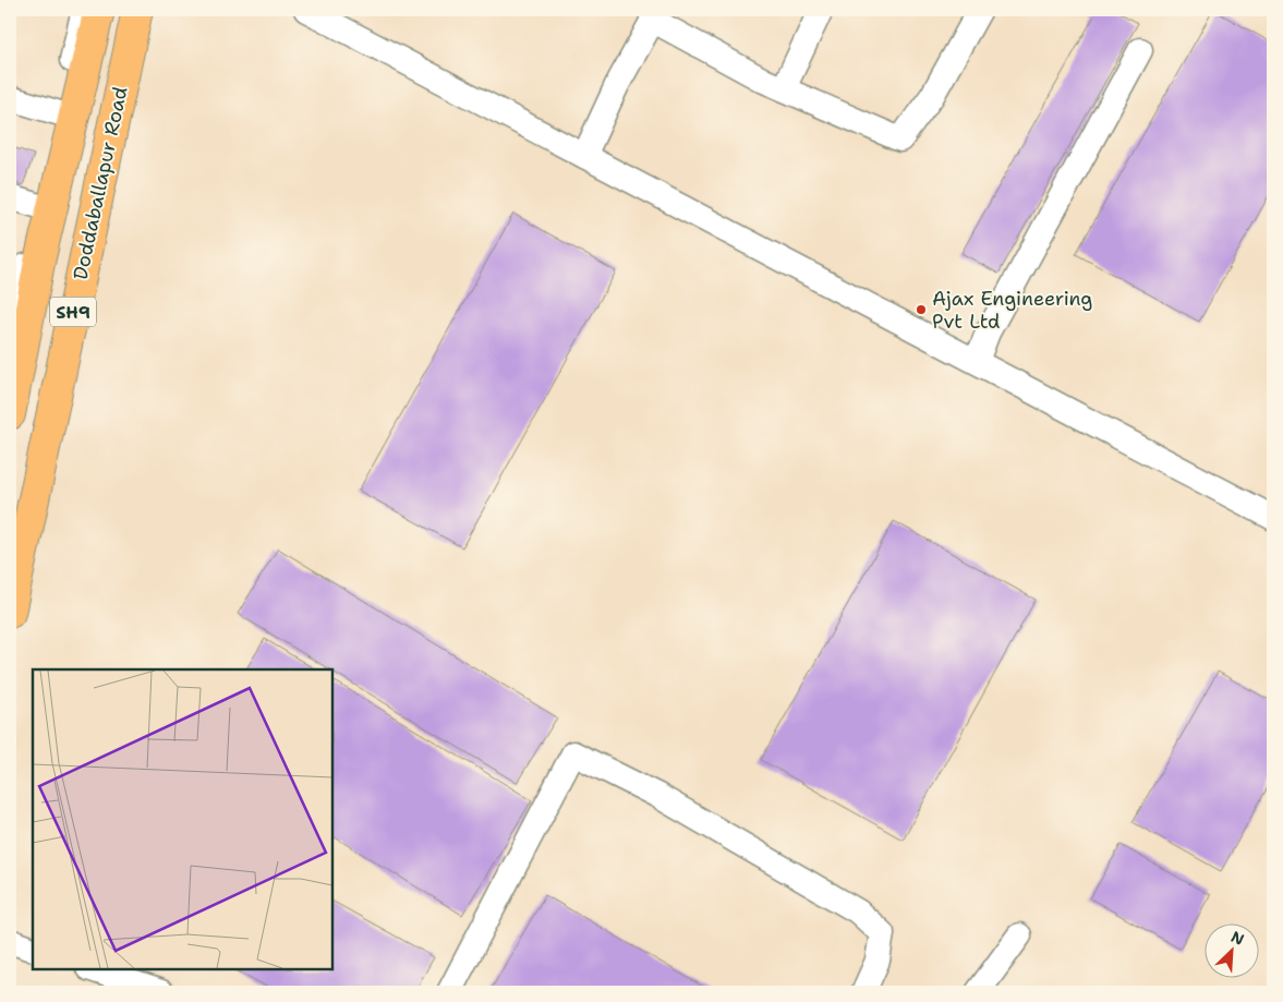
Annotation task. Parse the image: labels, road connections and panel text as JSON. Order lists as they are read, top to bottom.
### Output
{
  "streets": {
    "main road": ["Doddaballapur Road", "SH9"]
  },
  "places": ["Ajax Engineering Pvt Ltd"],
  "north": "top right"
}
